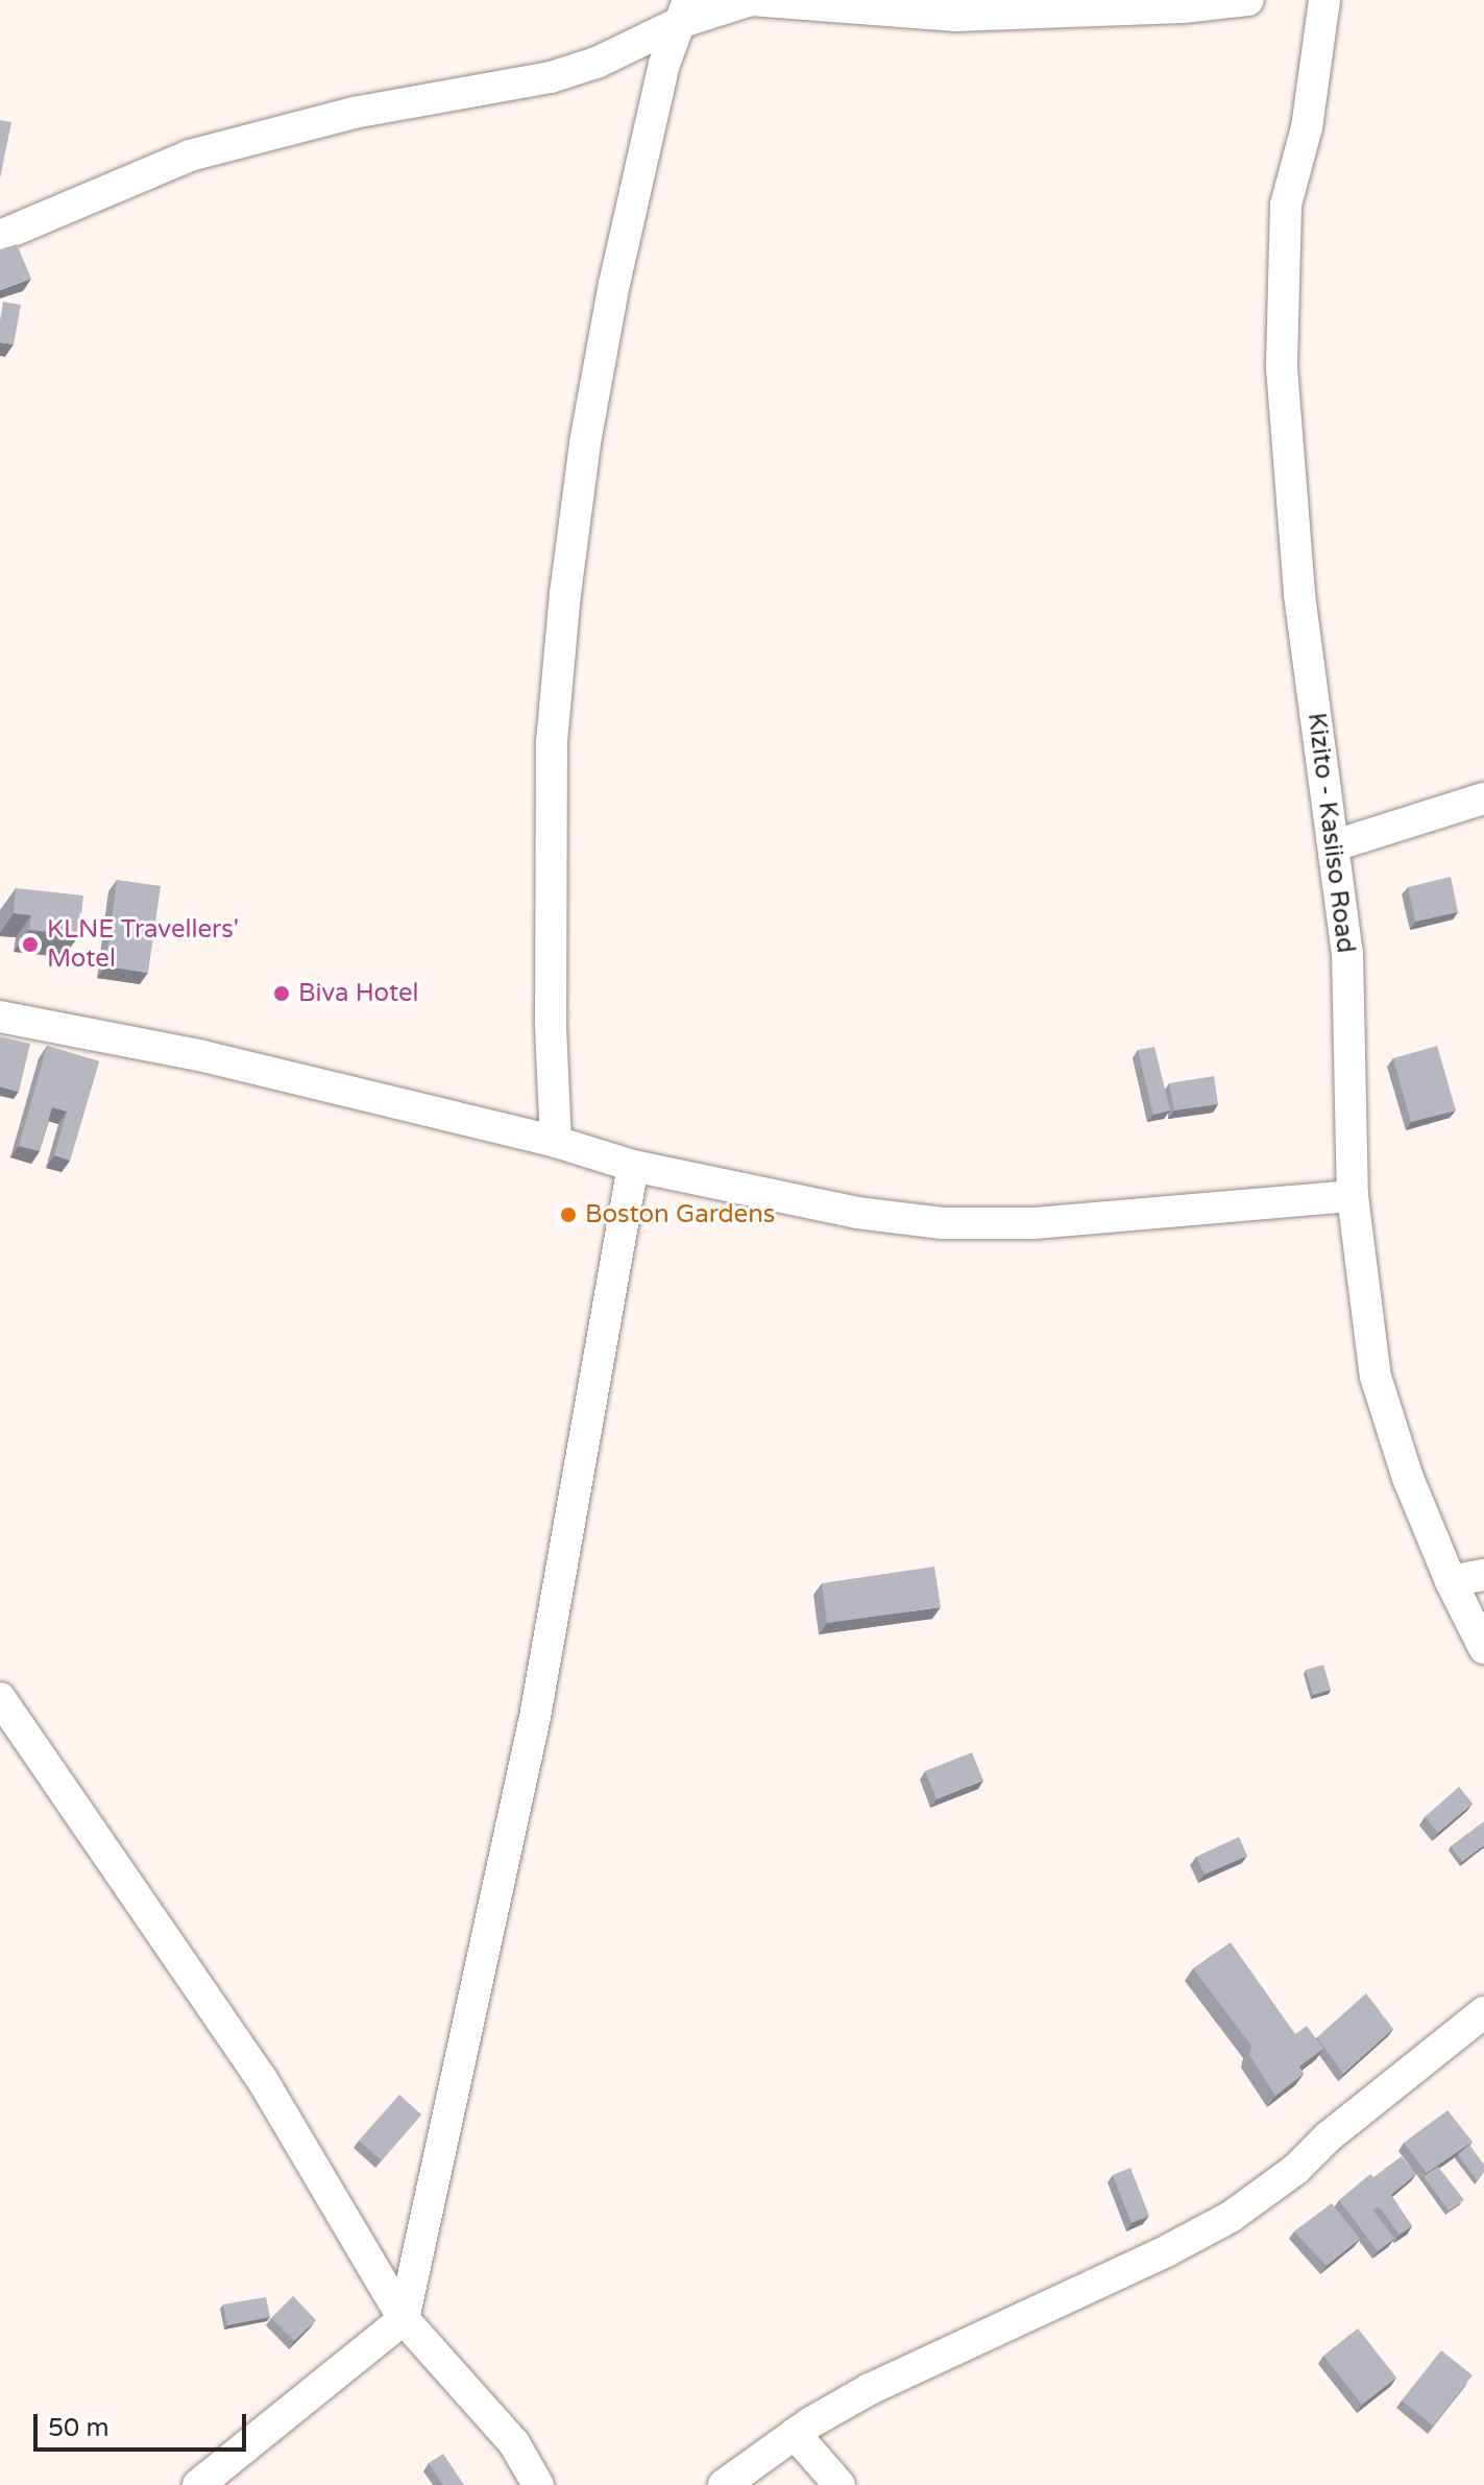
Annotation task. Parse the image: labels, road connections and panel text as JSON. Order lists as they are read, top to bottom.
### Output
{
  "streets": {
    "street": ["Kizito - Kasiiso Road"]
  },
  "places": ["KLNE Travellers' Motel", "Biva Hotel", "Boston Gardens"],
  "scale_bar": "50 m"
}
